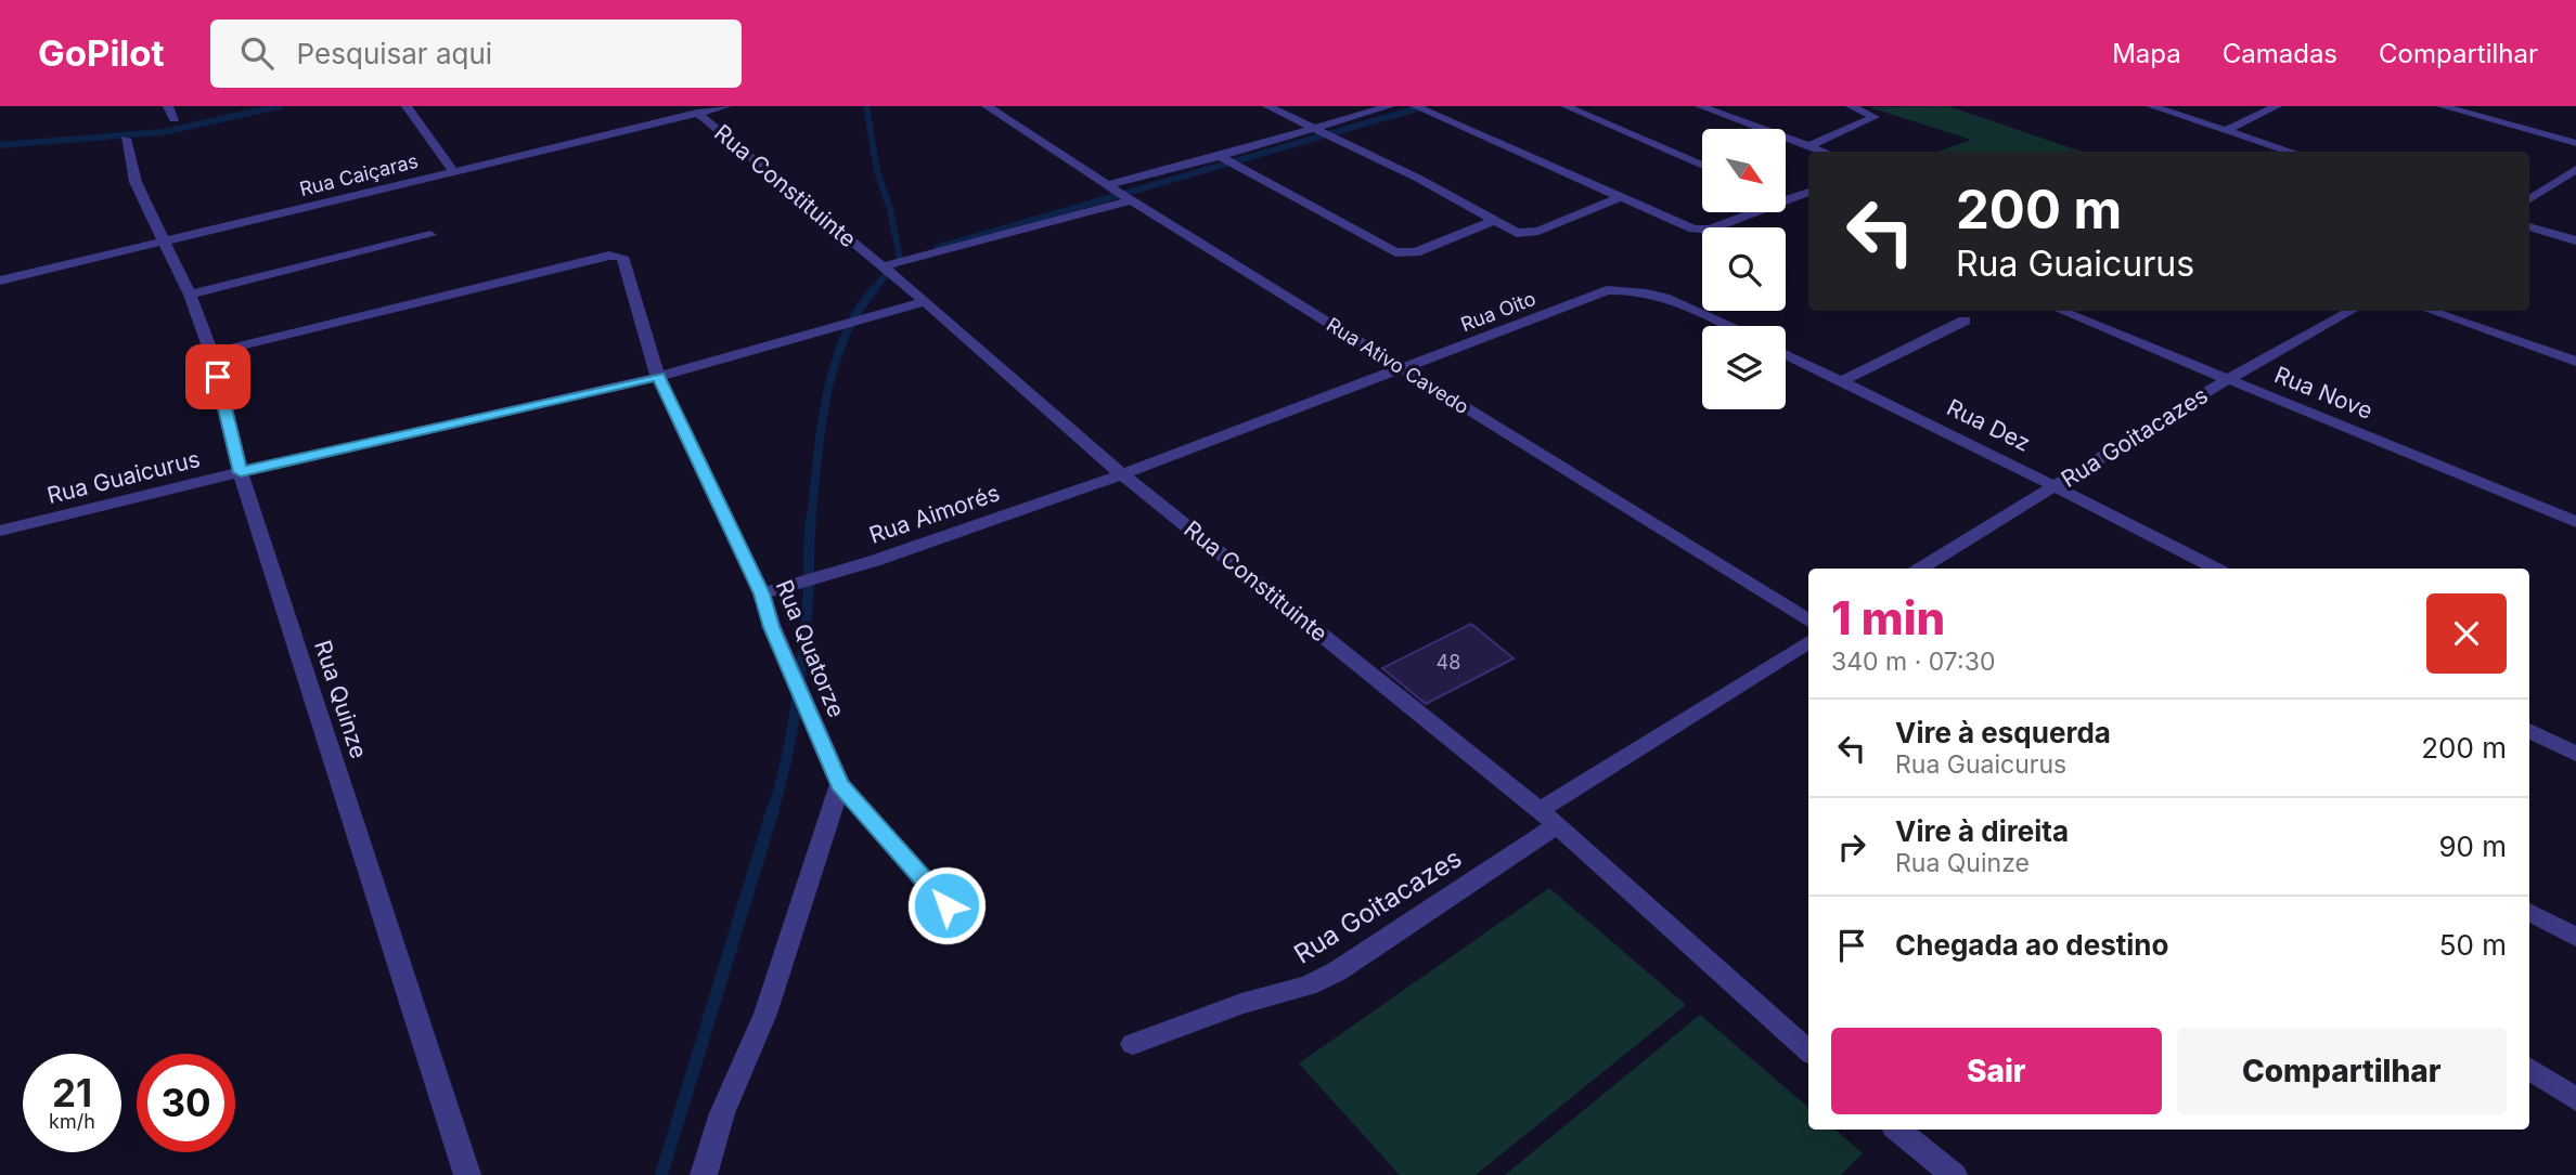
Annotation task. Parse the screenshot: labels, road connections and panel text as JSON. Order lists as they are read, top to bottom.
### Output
{
  "streets": {
    "street": [
      "Rua Caiçaras",
      "Rua Constituinte",
      "Rua Oito",
      "Rua Ativo Cavedo",
      "Rua Nove",
      "Rua Dez",
      "Rua Goitacazes",
      "Rua Guaicurus",
      "Rua Aimorés",
      "Rua Quatorze",
      "Rua Quinze"
    ]
  },
  "crossings": [
    ["Rua Caiçaras", "Rua Constituinte"],
    ["Rua Caiçaras", "Rua Quinze"],
    ["Rua Constituinte", "Rua Oito"],
    ["Rua Constituinte", "Rua Goitacazes"],
    ["Rua Constituinte", "Rua Guaicurus"],
    ["Rua Constituinte", "Rua Aimorés"],
    ["Rua Oito", "Rua Ativo Cavedo"],
    ["Rua Oito", "Rua Aimorés"],
    ["Rua Nove", "Rua Goitacazes"],
    ["Rua Dez", "Rua Goitacazes"],
    ["Rua Guaicurus", "Rua Quatorze"],
    ["Rua Guaicurus", "Rua Quinze"],
    ["Rua Aimorés", "Rua Quatorze"],
    ["Rua Quatorze", "Rua Quinze"]
  ],
  "house_numbers": ["48"],
  "north": "bottom right",
  "page": {
    "header": "GoPilot",
    "search": "Pesquisar aqui",
    "nav": ["Mapa", "Camadas", "Compartilhar"],
    "turn": ["200 m", "Rua Guaicurus"],
    "heading": ["1 min", "340 m · 07:30"],
    "list": [
      {
        "name": "Vire à esquerda",
        "note": "Rua Guaicurus",
        "value": "200 m"
      },
      {
        "name": "Vire à direita",
        "note": "Rua Quinze",
        "value": "90 m"
      },
      {
        "name": "Chegada ao destino",
        "value": "50 m"
      }
    ],
    "buttons": ["Sair", "Compartilhar"],
    "speed": "21 km/h",
    "limit": "30"
  }
}
